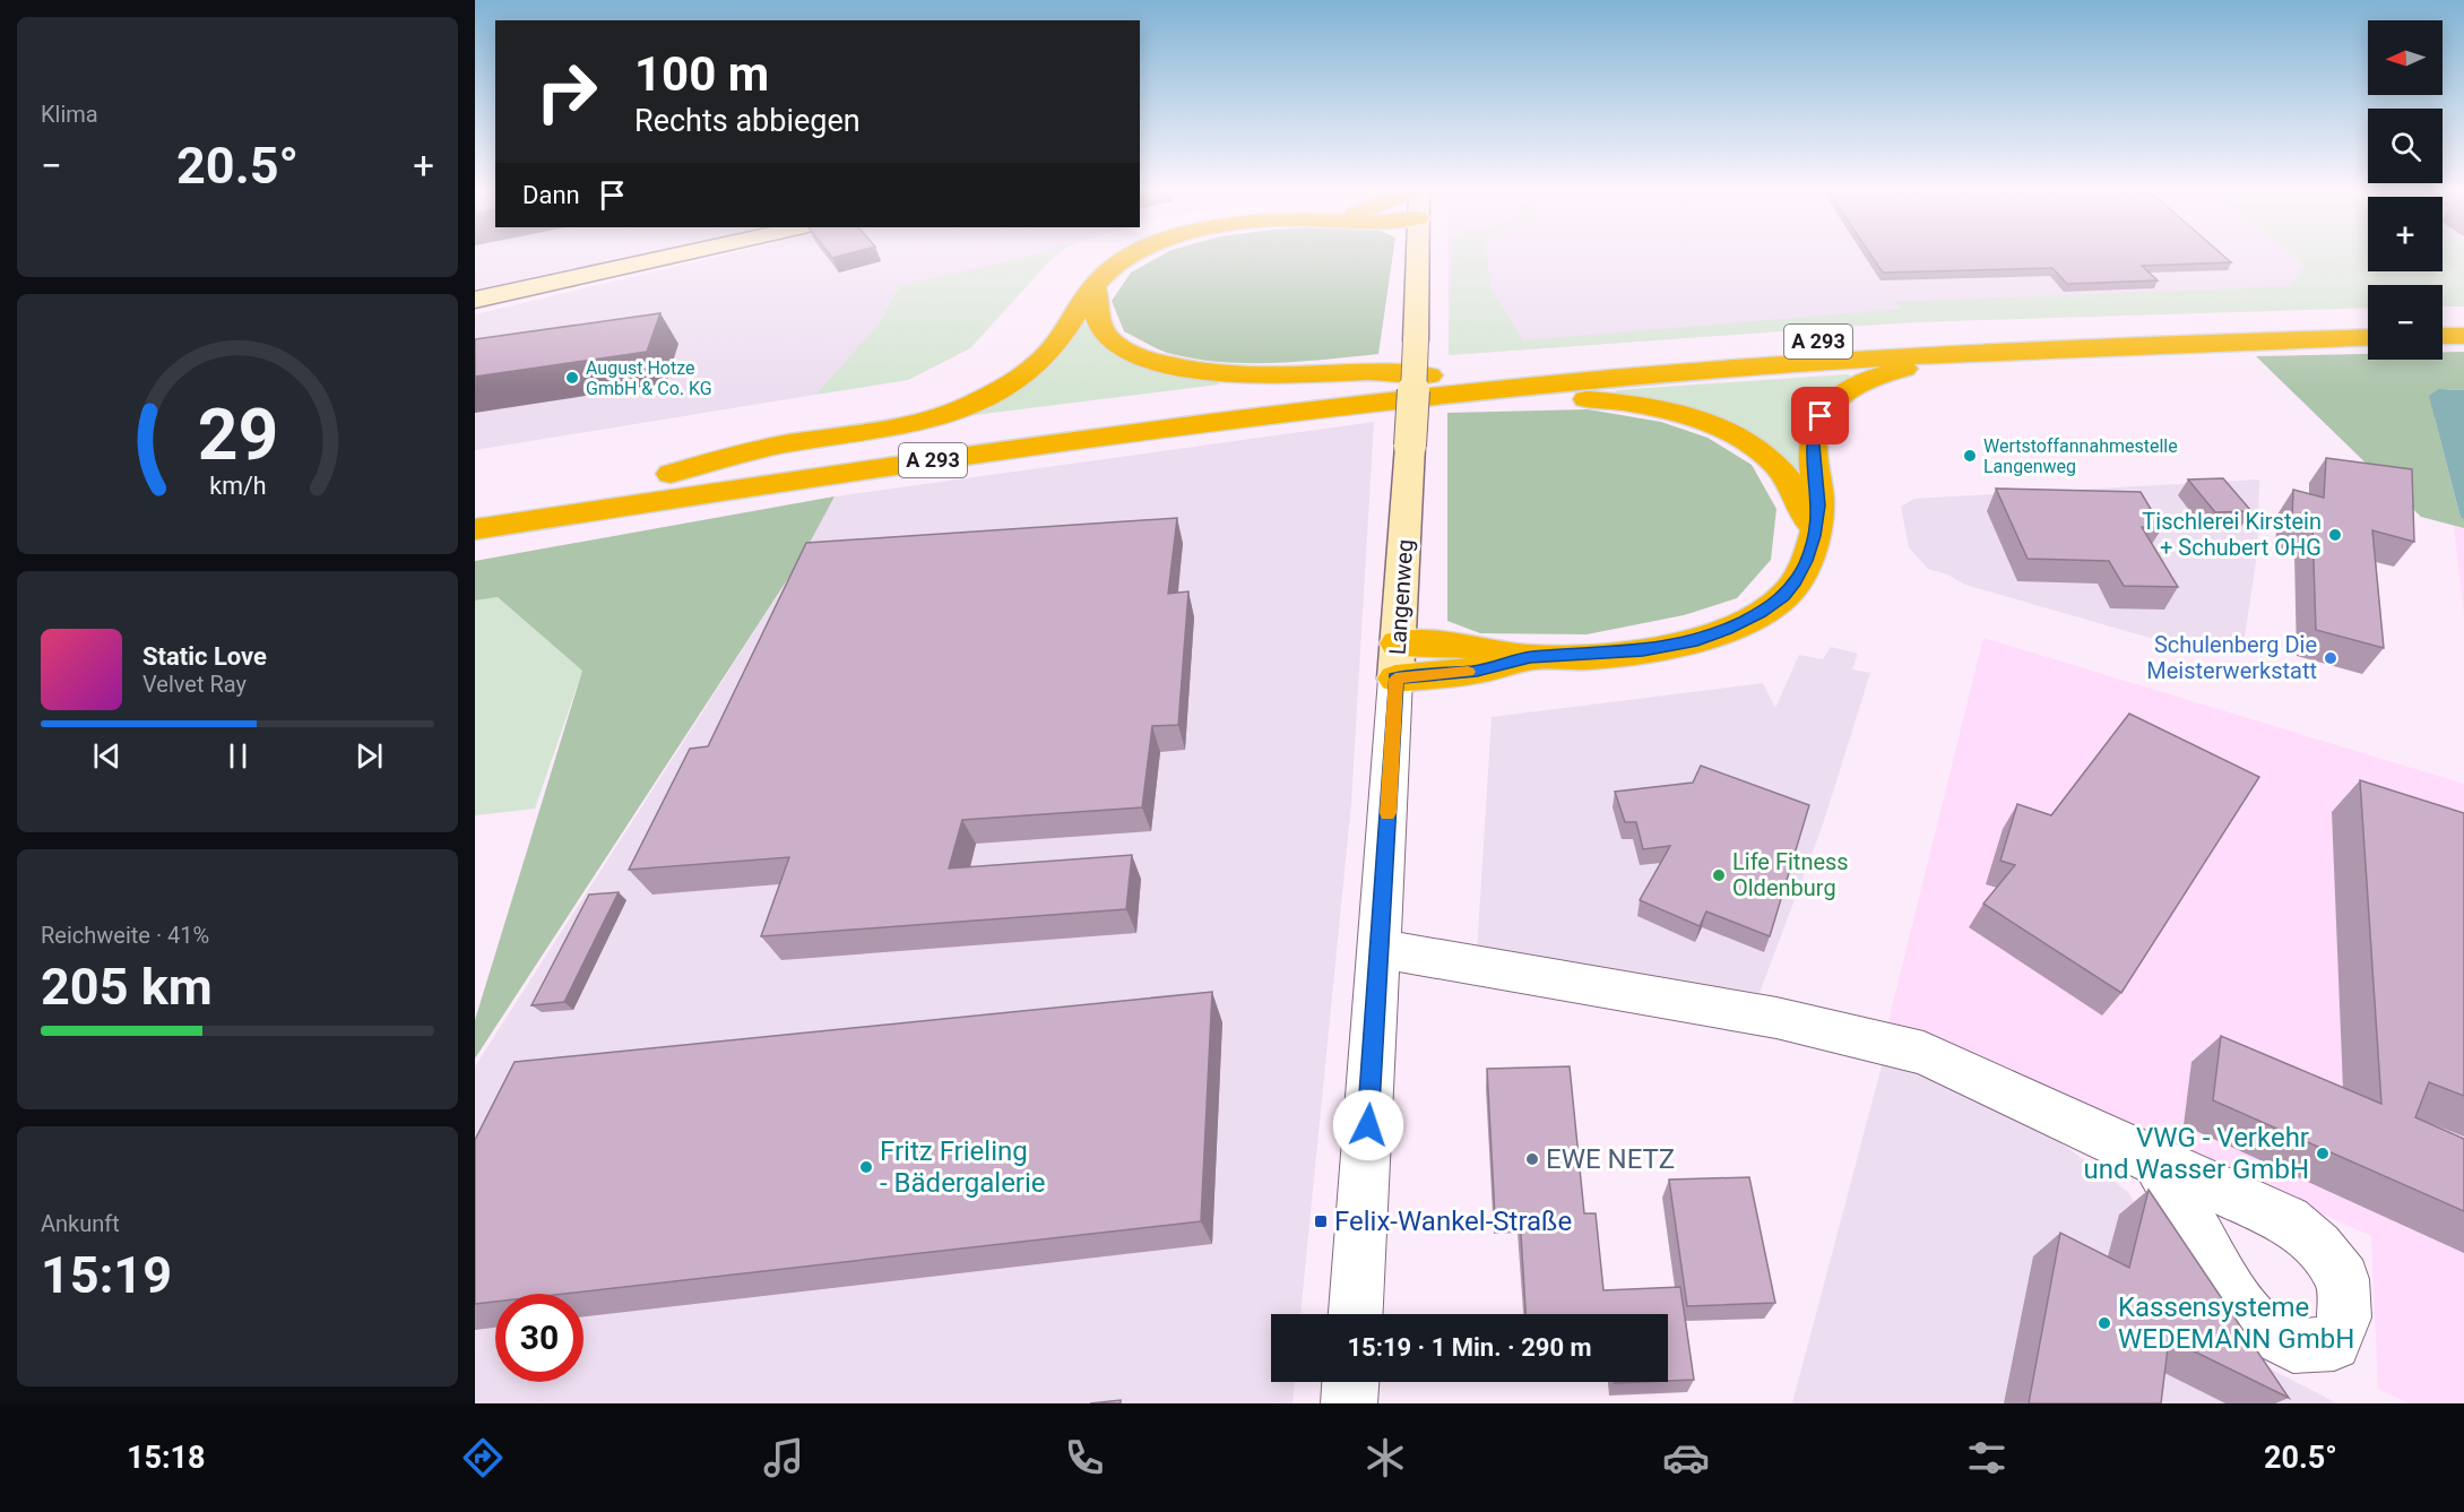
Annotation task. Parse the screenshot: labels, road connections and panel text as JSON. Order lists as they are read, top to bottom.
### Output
{
  "streets": {
    "highway": ["A 293"],
    "street": ["Langenweg"]
  },
  "places": {
    "other": [
      "August Hotze GmbH & Co. KG",
      "Wertstoffannahmestelle Langenweg",
      "Tischlerei Kirstein + Schubert OHG",
      "Schulenberg Die Meisterwerkstatt",
      "Life Fitness Oldenburg",
      "VWG - Verkehr und Wasser GmbH",
      "EWE NETZ",
      "Fritz Frieling - Bädergalerie",
      "Kassensysteme WEDEMANN GmbH"
    ],
    "transit": ["Felix-Wankel-Straße"]
  },
  "north": "left",
  "page": {
    "tile": [
      "Klima",
      ["Reichweite · 41%", "205 km"],
      ["Ankunft", "15:19"]
    ],
    "map_buttons": ["+", "−"],
    "turn": ["100 m", "Rechts abbiegen"],
    "heat": ["−", "20.5°", "+"],
    "then": "Dann",
    "song": ["Static Love", "Velvet Ray"],
    "limit": "30",
    "trip": "15:19 · 1 Min. · 290 m",
    "tabs": ["15:18", "20.5°"],
    "gauge": ["29", "km/h"]
  }
}
